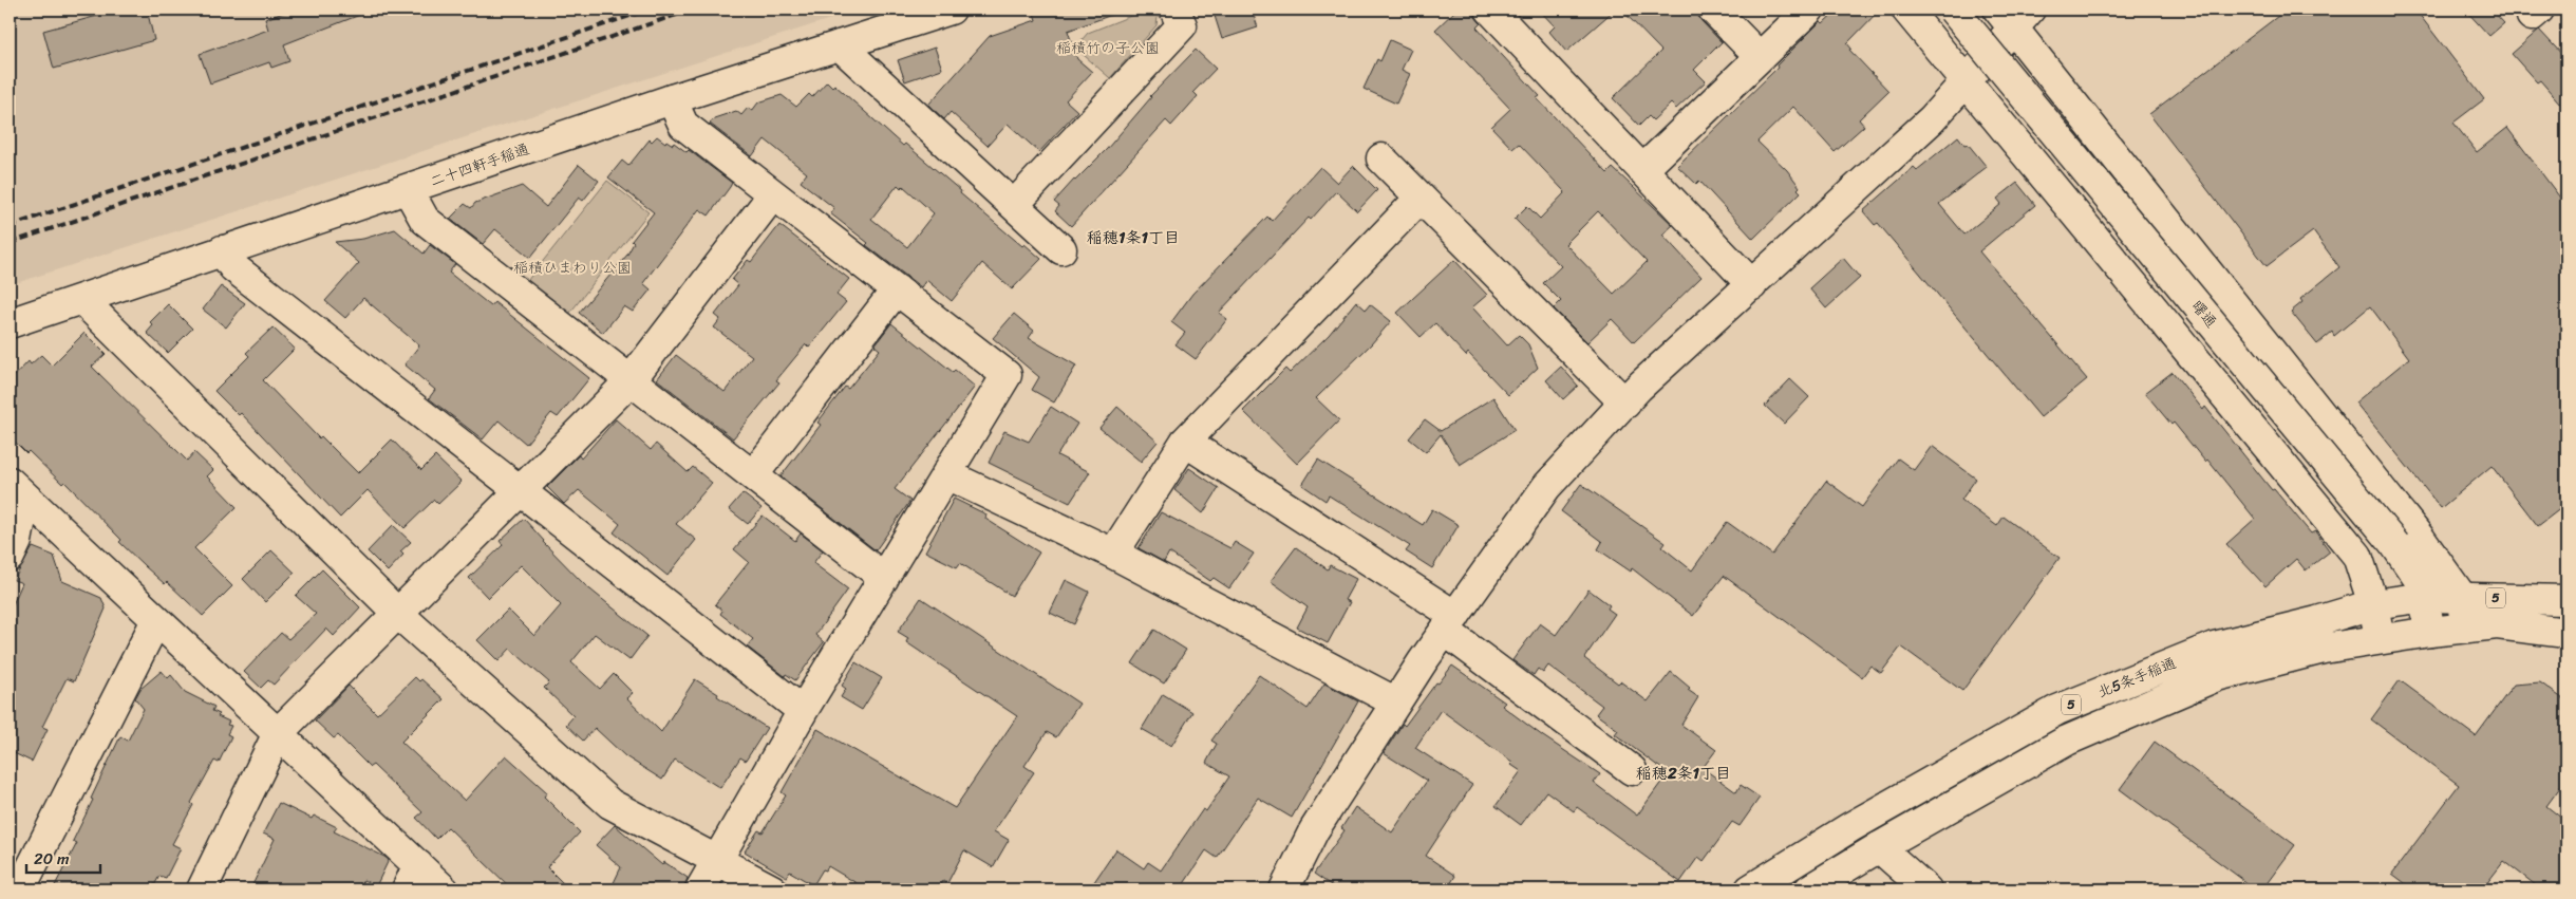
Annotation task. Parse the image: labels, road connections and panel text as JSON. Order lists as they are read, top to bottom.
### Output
{
  "streets": {
    "main road": [
      "二十四軒手稲通",
      "曙通",
      "5",
      "北5条手稲通"
    ]
  },
  "crossings": [
    ["曙通", "北5条手稲通"]
  ],
  "districts": ["稲穂1条1丁目", "稲穂2条1丁目"],
  "parks": ["稲積竹の子公園", "稲積ひまわり公園"],
  "scale_bar": "20 m"
}
